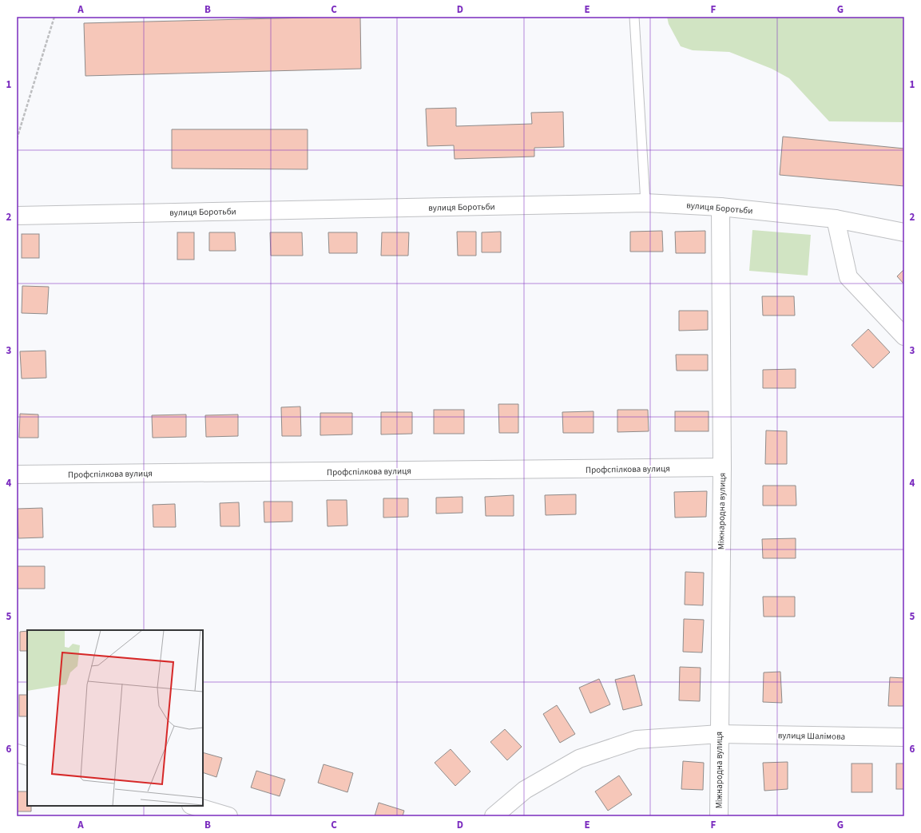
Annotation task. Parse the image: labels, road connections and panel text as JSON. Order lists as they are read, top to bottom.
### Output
{
  "streets": {
    "street": [
      "вулиця Боротьби",
      "Профспілкова вулиця",
      "Міжнародна вулиця",
      "вулиця Шалімова"
    ]
  },
  "crossings": [
    ["вулиця Боротьби", "Міжнародна вулиця"],
    ["Профспілкова вулиця", "Міжнародна вулиця"],
    ["Міжнародна вулиця", "вулиця Шалімова"]
  ],
  "grid": {
    "columns": [
      "A",
      "B",
      "C",
      "D",
      "E",
      "F",
      "G"
    ],
    "rows": [
      "1",
      "2",
      "3",
      "4",
      "5",
      "6"
    ]
  }
}
